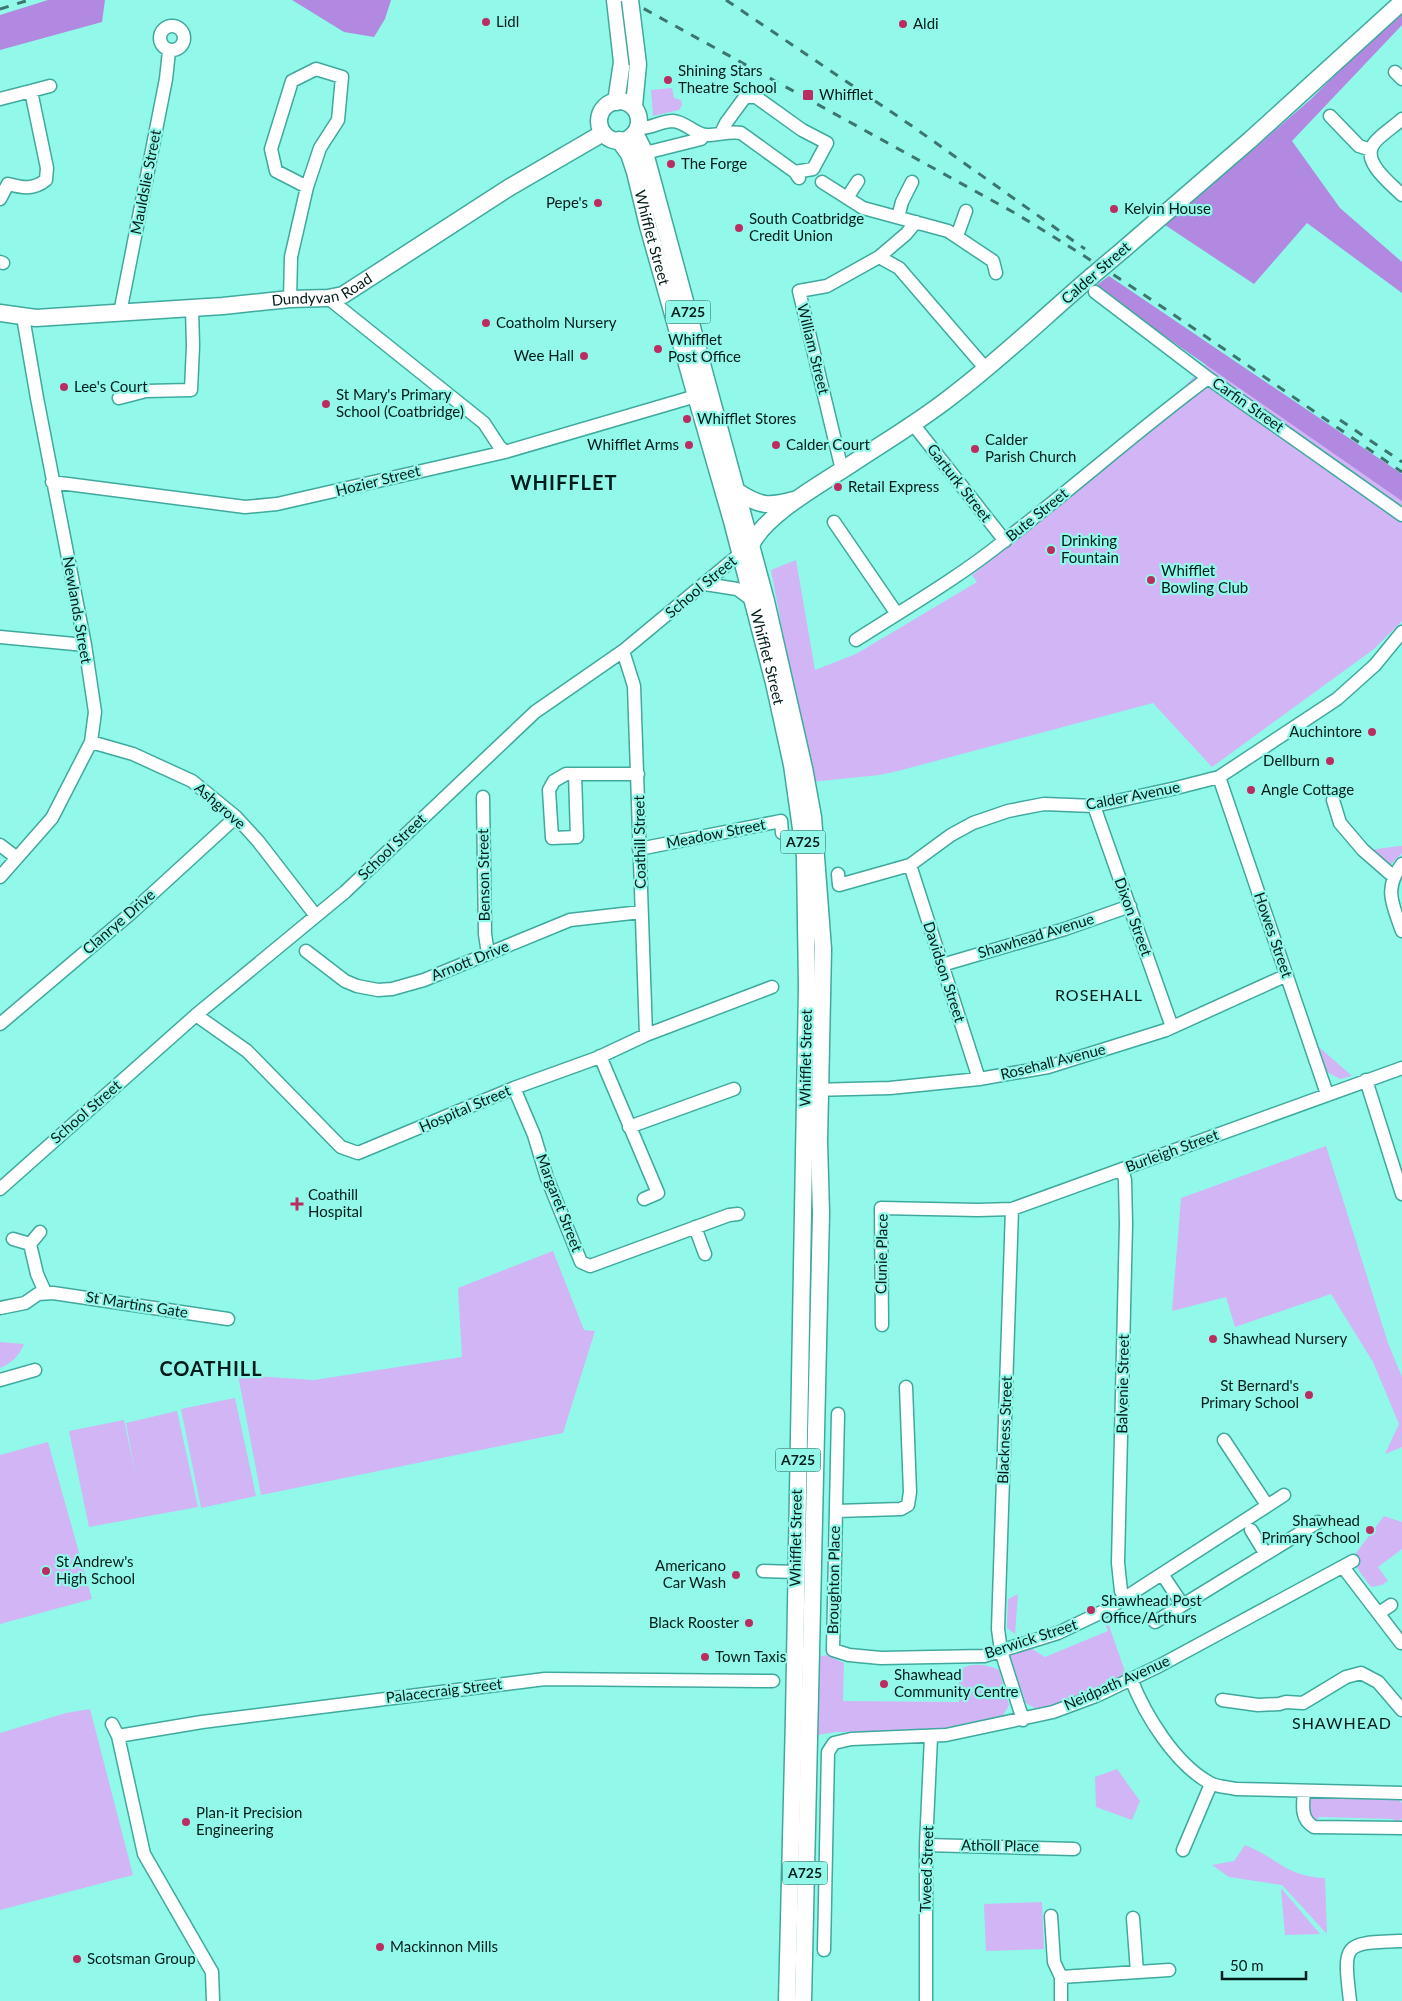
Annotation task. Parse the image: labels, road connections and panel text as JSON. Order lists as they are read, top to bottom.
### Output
{
  "streets": {
    "main road": [
      "Whifflet Street",
      "Calder Street",
      "Dundyvan Road",
      "A725"
    ],
    "street": [
      "Mauldslie Street",
      "William Street",
      "Carfin Street",
      "Hozier Street",
      "Garturk Street",
      "Bute Street",
      "School Street",
      "Newlands Street",
      "Calder Avenue",
      "Ashgrove",
      "Meadow Street",
      "Coathill Street",
      "Benson Street",
      "Dixon Street",
      "Clanrye Drive",
      "Howes Street",
      "Shawhead Avenue",
      "Arnott Drive",
      "Davidson Street",
      "Rosehall Avenue",
      "Hospital Street",
      "Burleigh Street",
      "Margaret Street",
      "Clunie Place",
      "St Martins Gate",
      "Balvenie Street",
      "Blackness Street",
      "Broughton Place",
      "Berwick Street",
      "Neidpath Avenue",
      "Palacecraig Street",
      "Atholl Place",
      "Tweed Street"
    ]
  },
  "crossings": [
    ["Mauldslie Street", "Dundyvan Road"],
    ["Whifflet Street", "Calder Street"],
    ["Whifflet Street", "Dundyvan Road"],
    ["Whifflet Street", "A725"],
    ["Whifflet Street", "Hozier Street"],
    ["Whifflet Street", "School Street"],
    ["Whifflet Street", "Rosehall Avenue"],
    ["Calder Street", "William Street"],
    ["Calder Street", "Garturk Street"],
    ["Calder Street", "School Street"],
    ["Dundyvan Road", "A725"],
    ["Dundyvan Road", "Newlands Street"],
    ["Carfin Street", "Bute Street"],
    ["Hozier Street", "Newlands Street"],
    ["Garturk Street", "Bute Street"],
    ["School Street", "Ashgrove"],
    ["School Street", "Coathill Street"],
    ["School Street", "Hospital Street"],
    ["Newlands Street", "Ashgrove"],
    ["Calder Avenue", "Dixon Street"],
    ["Calder Avenue", "Howes Street"],
    ["Calder Avenue", "Davidson Street"],
    ["Ashgrove", "Clanrye Drive"],
    ["Meadow Street", "Coathill Street"],
    ["Coathill Street", "Arnott Drive"],
    ["Coathill Street", "Hospital Street"],
    ["Benson Street", "Arnott Drive"],
    ["Dixon Street", "Shawhead Avenue"],
    ["Dixon Street", "Rosehall Avenue"],
    ["Howes Street", "Rosehall Avenue"],
    ["Howes Street", "Burleigh Street"],
    ["Shawhead Avenue", "Davidson Street"],
    ["Davidson Street", "Rosehall Avenue"],
    ["Hospital Street", "Margaret Street"],
    ["Burleigh Street", "Clunie Place"],
    ["Burleigh Street", "Balvenie Street"],
    ["Burleigh Street", "Blackness Street"],
    ["Balvenie Street", "Berwick Street"],
    ["Blackness Street", "Berwick Street"],
    ["Blackness Street", "Neidpath Avenue"],
    ["Broughton Place", "Berwick Street"],
    ["Neidpath Avenue", "Tweed Street"],
    ["Atholl Place", "Tweed Street"]
  ],
  "districts": [
    "WHIFFLET",
    "ROSEHALL",
    "COATHILL",
    "SHAWHEAD"
  ],
  "places": {
    "other": [
      "Lidl",
      "Aldi",
      "Shining Stars Theatre School",
      "The Forge",
      "Pepe's",
      "Kelvin House",
      "South Coatbridge Credit Union",
      "Coatholm Nursery",
      "Whifflet Post Office",
      "Wee Hall",
      "Lee's Court",
      "St Mary's Primary School (Coatbridge)",
      "Whifflet Stores",
      "Whifflet Arms",
      "Calder Court",
      "Calder Parish Church",
      "Retail Express",
      "Drinking Fountain",
      "Whifflet Bowling Club",
      "Auchintore",
      "Dellburn",
      "Angle Cottage",
      "Shawhead Nursery",
      "St Bernard's Primary School",
      "Shawhead Primary School",
      "St Andrew's High School",
      "Americano Car Wash",
      "Shawhead Post Office/Arthurs",
      "Black Rooster",
      "Town Taxis",
      "Shawhead Community Centre",
      "Plan-it Precision Engineering",
      "Mackinnon Mills",
      "Scotsman Group"
    ],
    "transit": ["Whifflet"],
    "health": ["Coathill Hospital"]
  },
  "scale_bar": "50 m"
}
